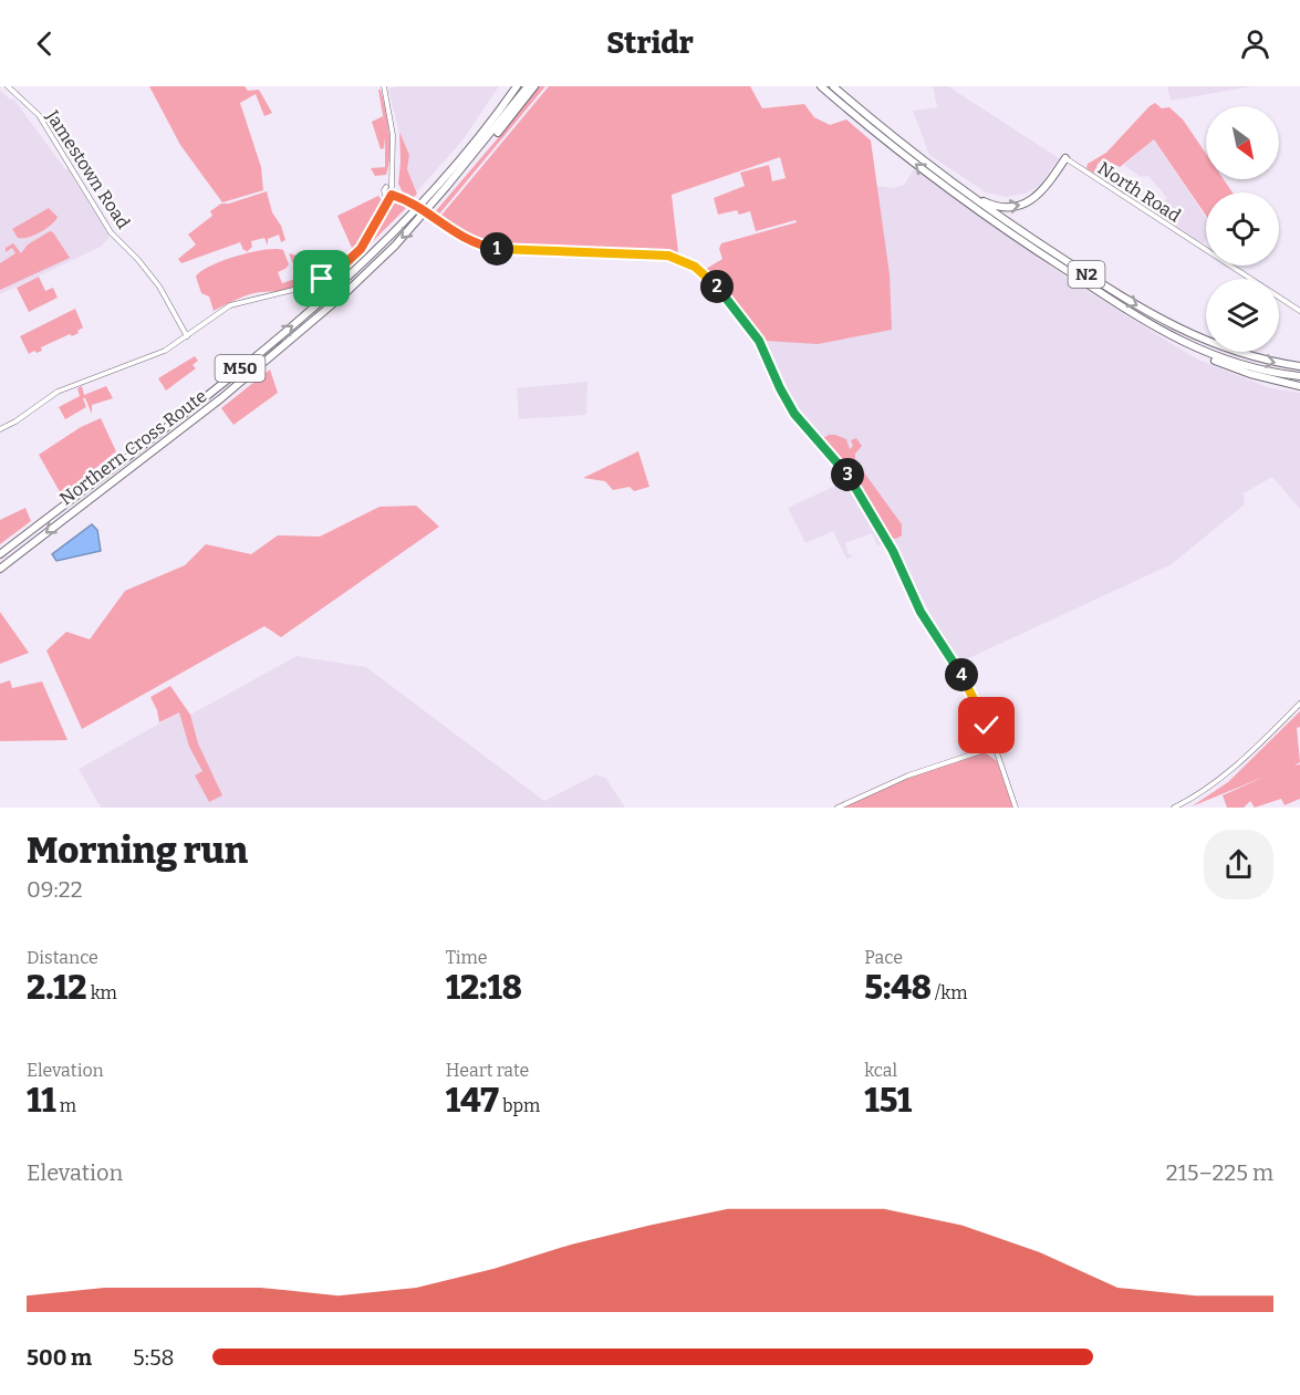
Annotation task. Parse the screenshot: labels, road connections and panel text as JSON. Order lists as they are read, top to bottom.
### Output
{
  "streets": {
    "highway": ["N2", "M50", "Northern Cross Route"],
    "main road": ["Jamestown Road", "North Road"]
  },
  "north": "bottom right",
  "page": {
    "header": "Stridr",
    "pins": [
      "1",
      "2",
      "3",
      "4"
    ],
    "heading": ["Morning run", "09:22"],
    "stats": [
      ["Distance", "2.12 km"],
      ["Time", "12:18"],
      ["Pace", "5:48 /km"],
      ["Elevation", "11 m"],
      ["Heart rate", "147 bpm"],
      ["kcal", "151"]
    ],
    "chart": ["Elevation", "215–225 m"],
    "list": [
      {
        "name": "500 m",
        "note": "5:58"
      }
    ]
  }
}
